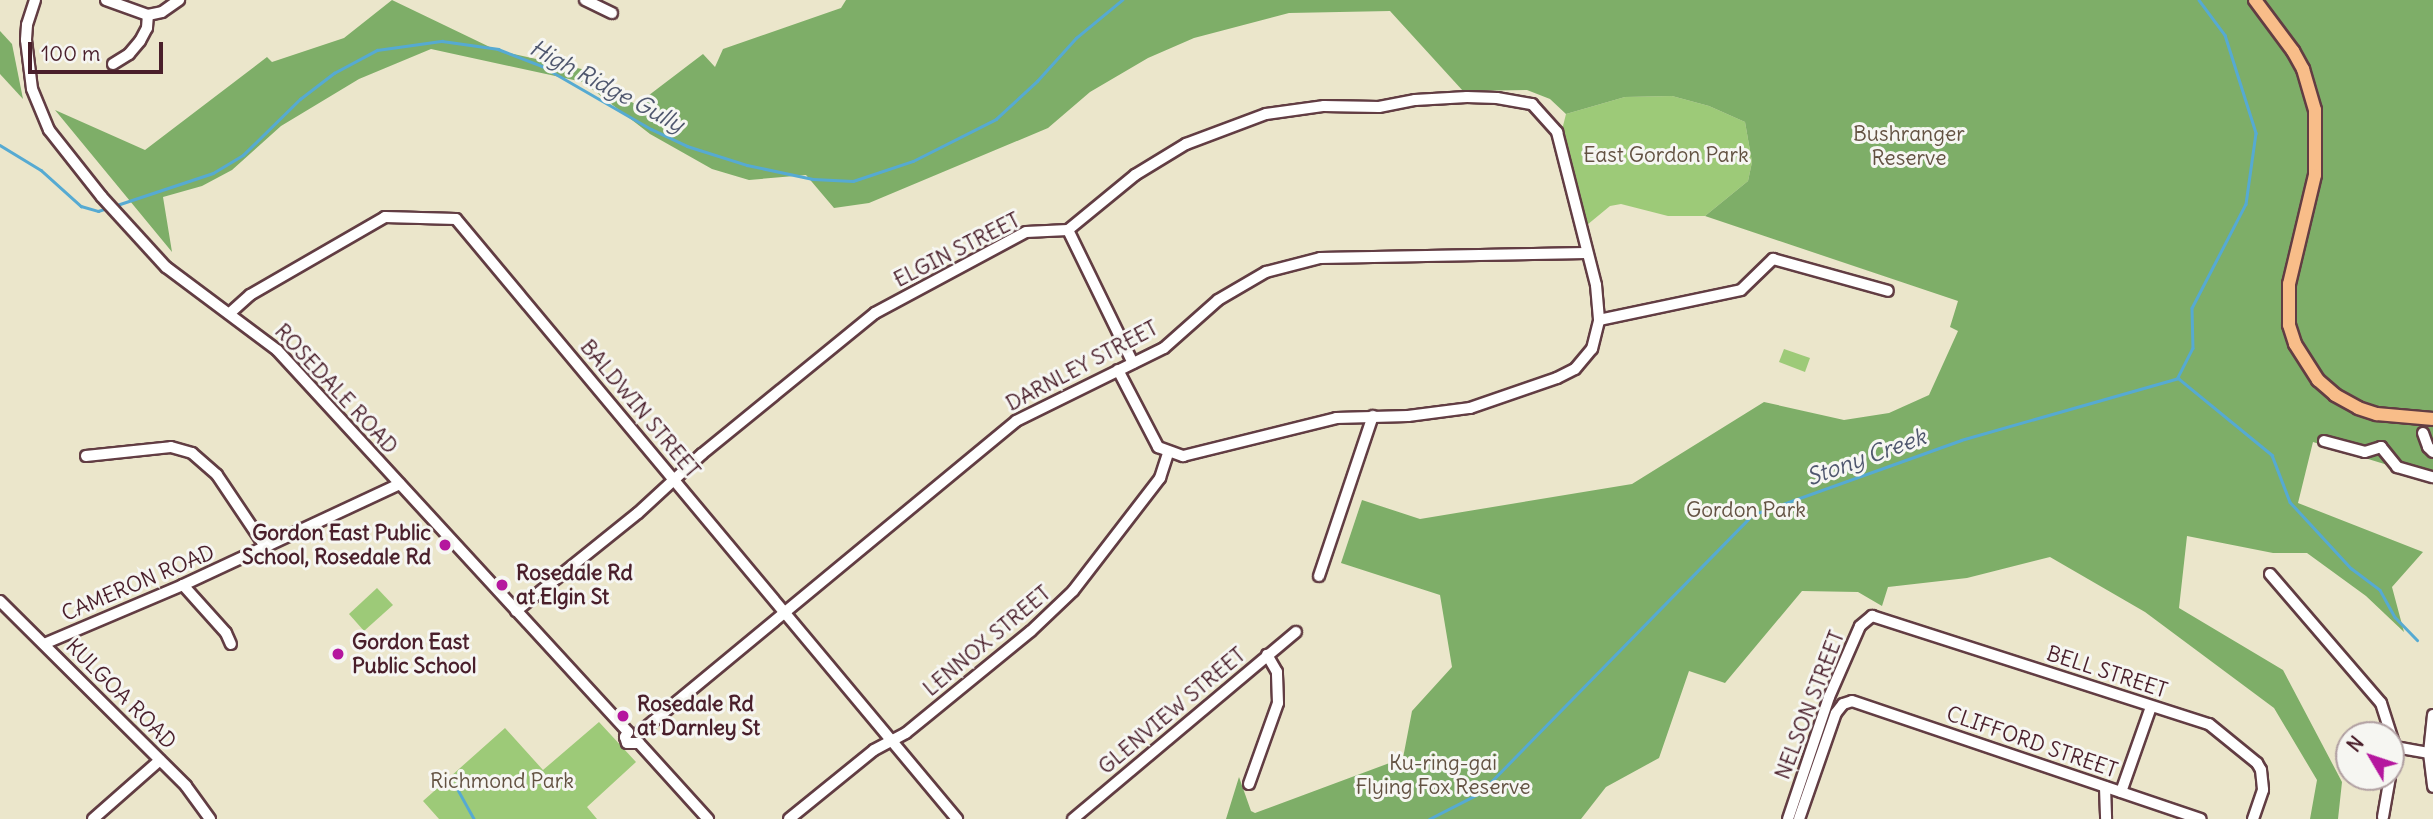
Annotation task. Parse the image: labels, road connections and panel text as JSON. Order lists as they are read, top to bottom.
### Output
{
  "streets": {
    "street": [
      "ELGIN STREET",
      "DARNLEY STREET",
      "ROSEDALE ROAD",
      "BALDWIN STREET",
      "CAMERON ROAD",
      "LENNOX STREET",
      "BELL STREET",
      "KULGOA ROAD",
      "NELSON STREET",
      "GLENVIEW STREET",
      "CLIFFORD STREET"
    ]
  },
  "crossings": [
    ["ELGIN STREET", "ROSEDALE ROAD"],
    ["ELGIN STREET", "BALDWIN STREET"],
    ["DARNLEY STREET", "ROSEDALE ROAD"],
    ["DARNLEY STREET", "BALDWIN STREET"],
    ["ROSEDALE ROAD", "BALDWIN STREET"],
    ["ROSEDALE ROAD", "CAMERON ROAD"],
    ["BALDWIN STREET", "LENNOX STREET"],
    ["CAMERON ROAD", "KULGOA ROAD"],
    ["BELL STREET", "NELSON STREET"],
    ["NELSON STREET", "CLIFFORD STREET"]
  ],
  "water": ["High Ridge Gully", "Stony Creek"],
  "parks": [
    "Bushranger Reserve",
    "East Gordon Park",
    "Gordon Park",
    "Ku-ring-gai Flying Fox Reserve",
    "Richmond Park"
  ],
  "places": [
    "Gordon East Public School, Rosedale Rd",
    "Rosedale Rd at Elgin St",
    "Gordon East Public School",
    "Rosedale Rd at Darnley St"
  ],
  "scale_bar": "100 m",
  "north": "top left"
}
